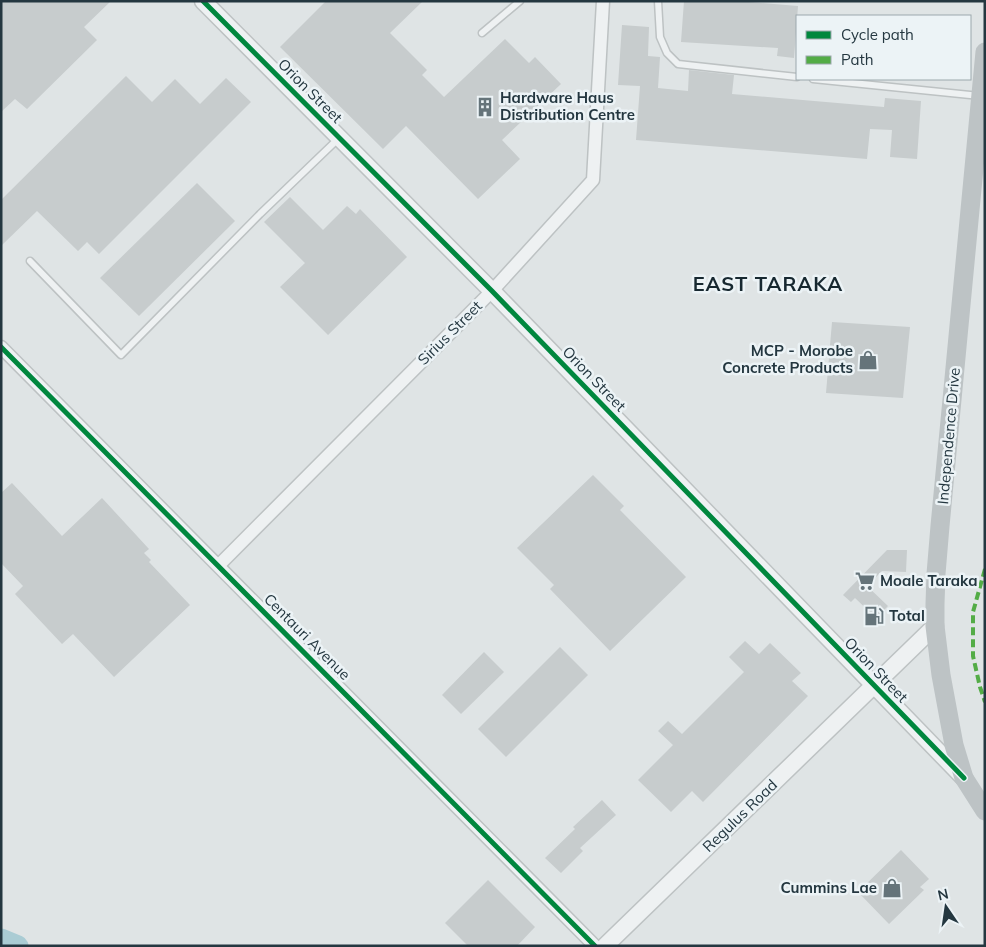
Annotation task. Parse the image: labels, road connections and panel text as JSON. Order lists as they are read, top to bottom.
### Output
{
  "streets": {
    "main road": ["Independence Drive"],
    "street": [
      "Orion Street",
      "Sirius Street",
      "Centauri Avenue",
      "Regulus Road"
    ]
  },
  "crossings": [
    ["Orion Street", "Sirius Street"],
    ["Orion Street", "Independence Drive"],
    ["Orion Street", "Regulus Road"],
    ["Sirius Street", "Centauri Avenue"],
    ["Independence Drive", "Regulus Road"]
  ],
  "districts": ["EAST TARAKA"],
  "places": {
    "building": ["Hardware Haus Distribution Centre"],
    "shop": ["MCP - Morobe Concrete Products", "Cummins Lae"],
    "supermarket": ["Moale Taraka"],
    "fuel station": ["Total"]
  },
  "legend": ["Cycle path", "Path"],
  "north": "top"
}
